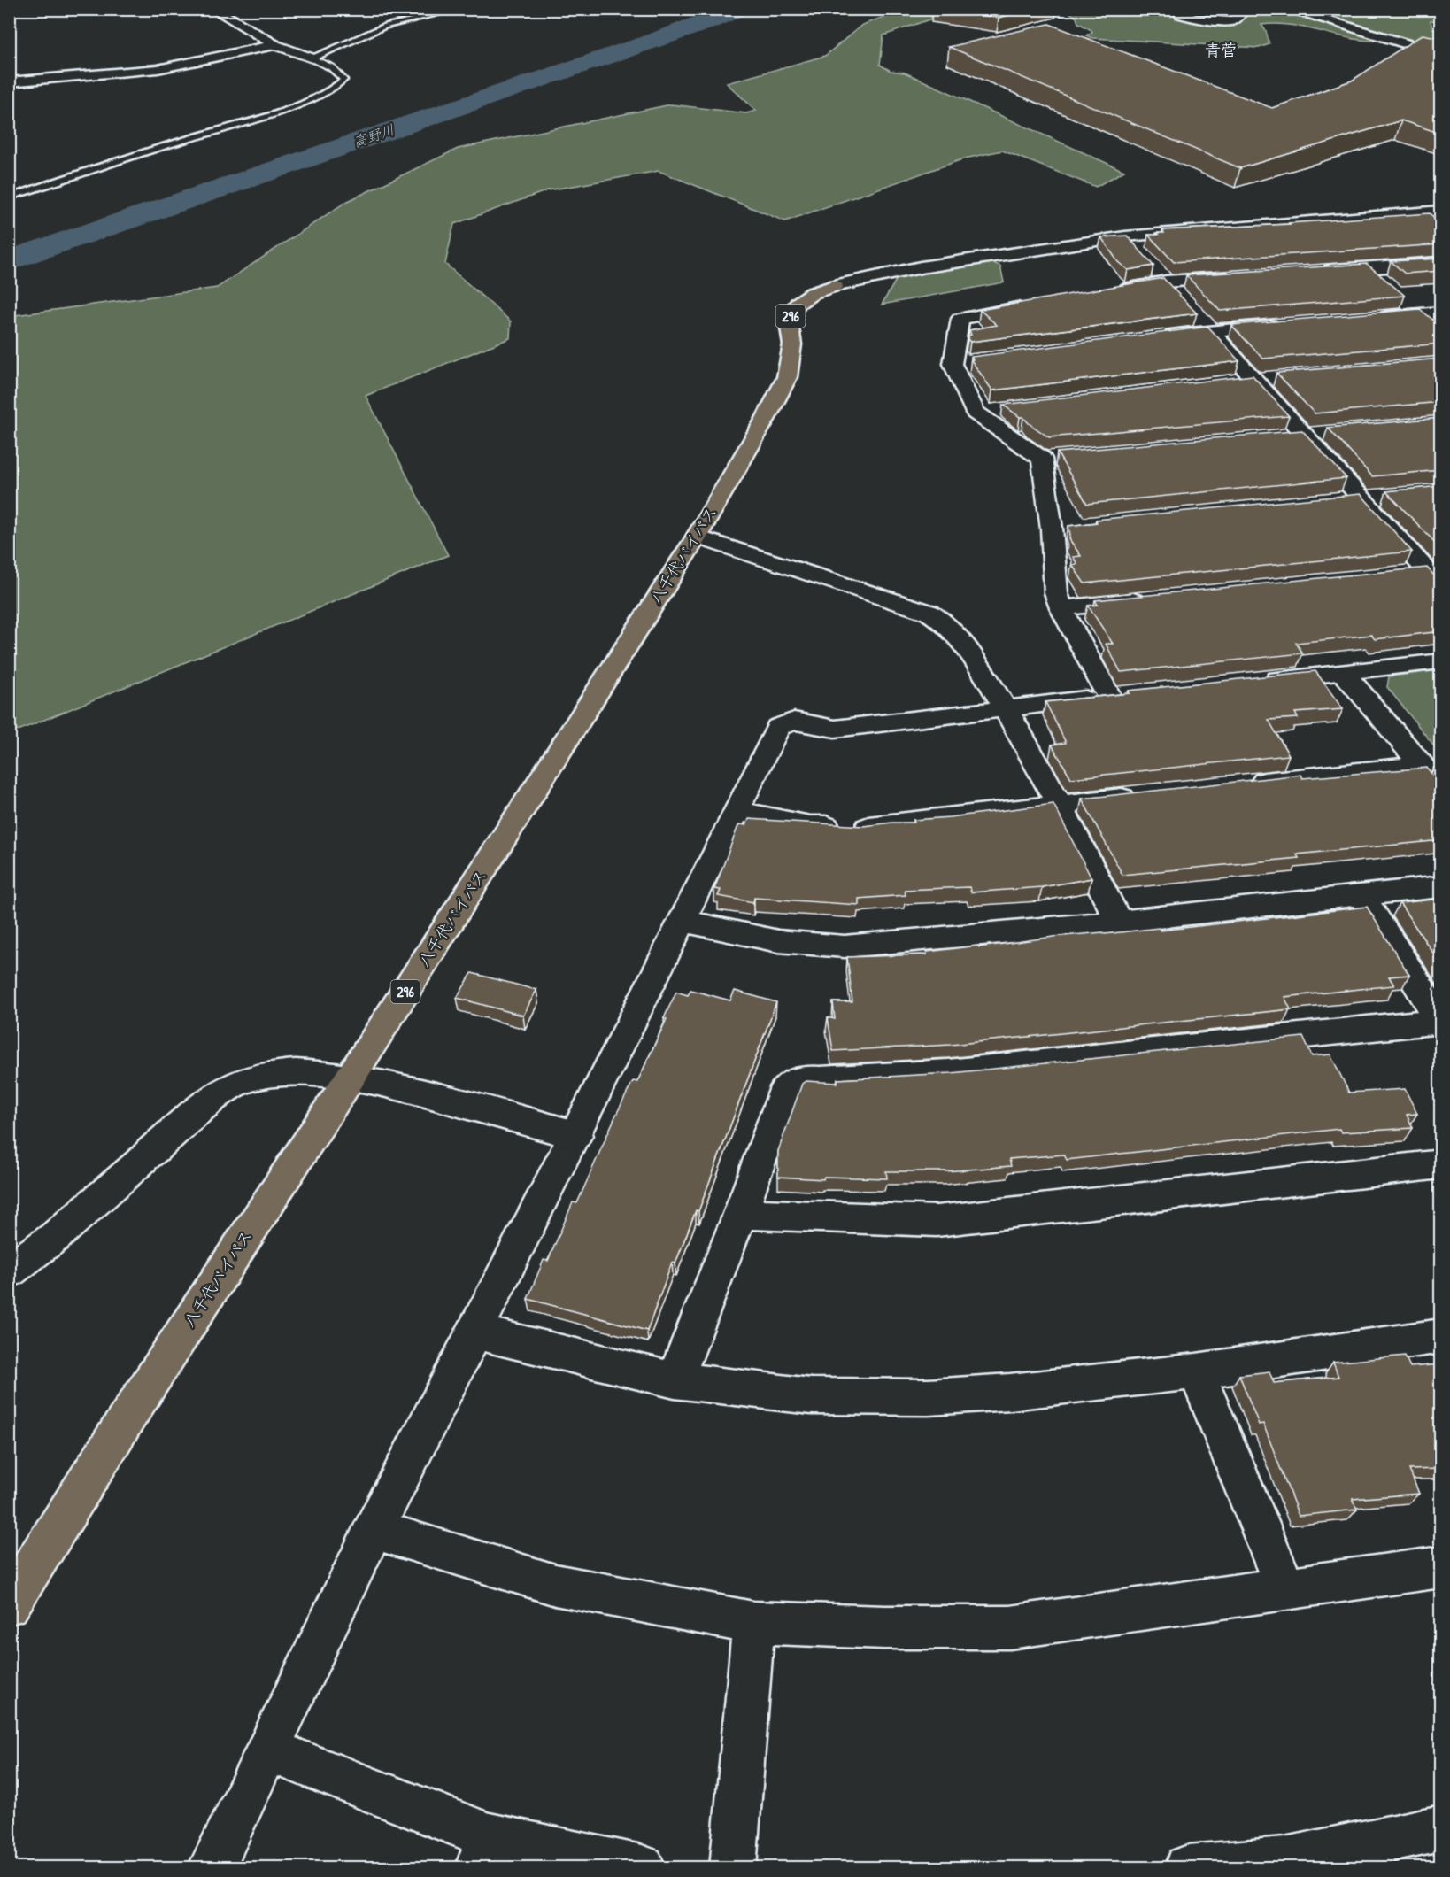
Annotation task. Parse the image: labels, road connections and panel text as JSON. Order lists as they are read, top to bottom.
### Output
{
  "streets": {
    "highway": ["296", "八千代バイパス"]
  },
  "districts": ["青菅"],
  "water": ["高野川"]
}
